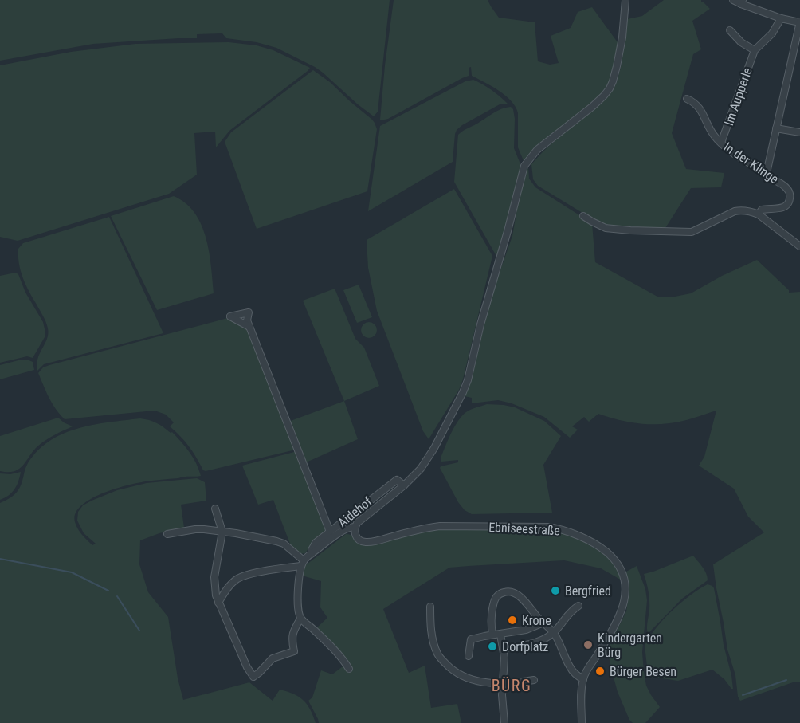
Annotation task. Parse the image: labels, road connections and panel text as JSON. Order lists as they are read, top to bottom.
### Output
{
  "streets": {
    "street": [
      "Im Aupperle",
      "In der Klinge",
      "Aidehof",
      "Ebniseestraße"
    ]
  },
  "crossings": [
    ["Im Aupperle", "In der Klinge"]
  ],
  "districts": ["BÜRG"],
  "places": [
    "Bergfried",
    "Krone",
    "Kindergarten Bürg",
    "Dorfplatz",
    "Bürger Besen"
  ]
}
